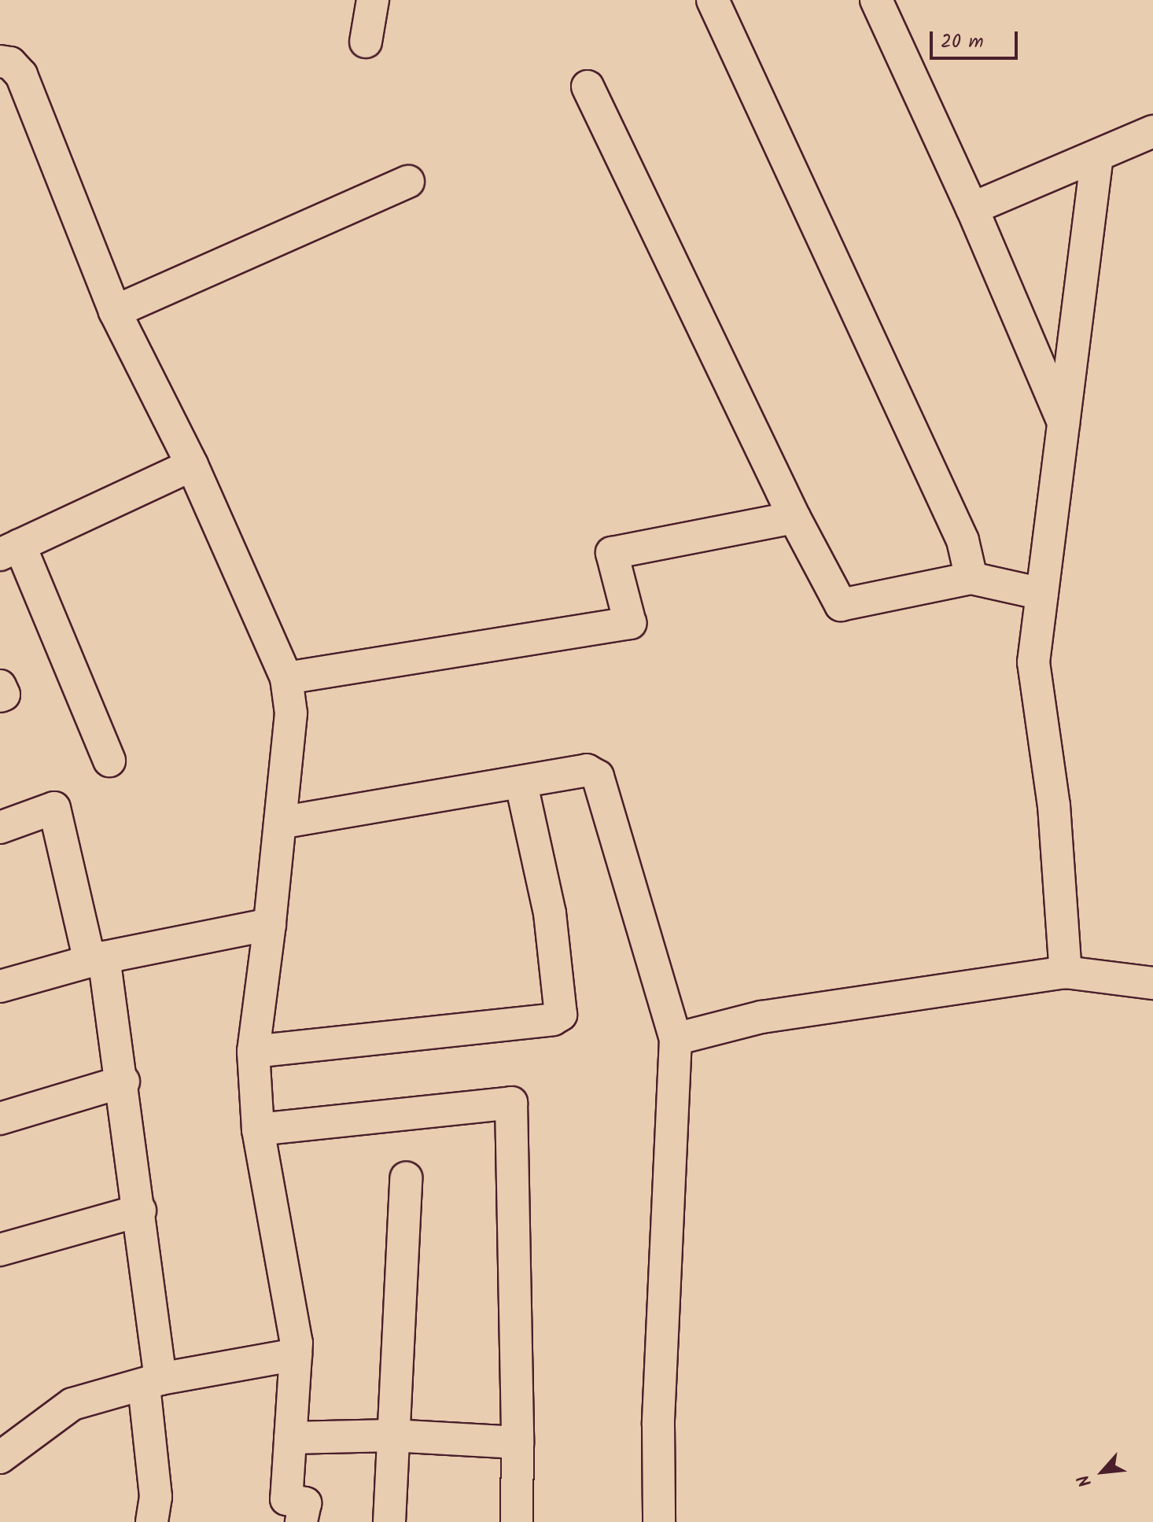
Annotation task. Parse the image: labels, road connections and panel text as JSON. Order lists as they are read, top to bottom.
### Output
{
  "scale_bar": "20 m",
  "north": "bottom left"
}
